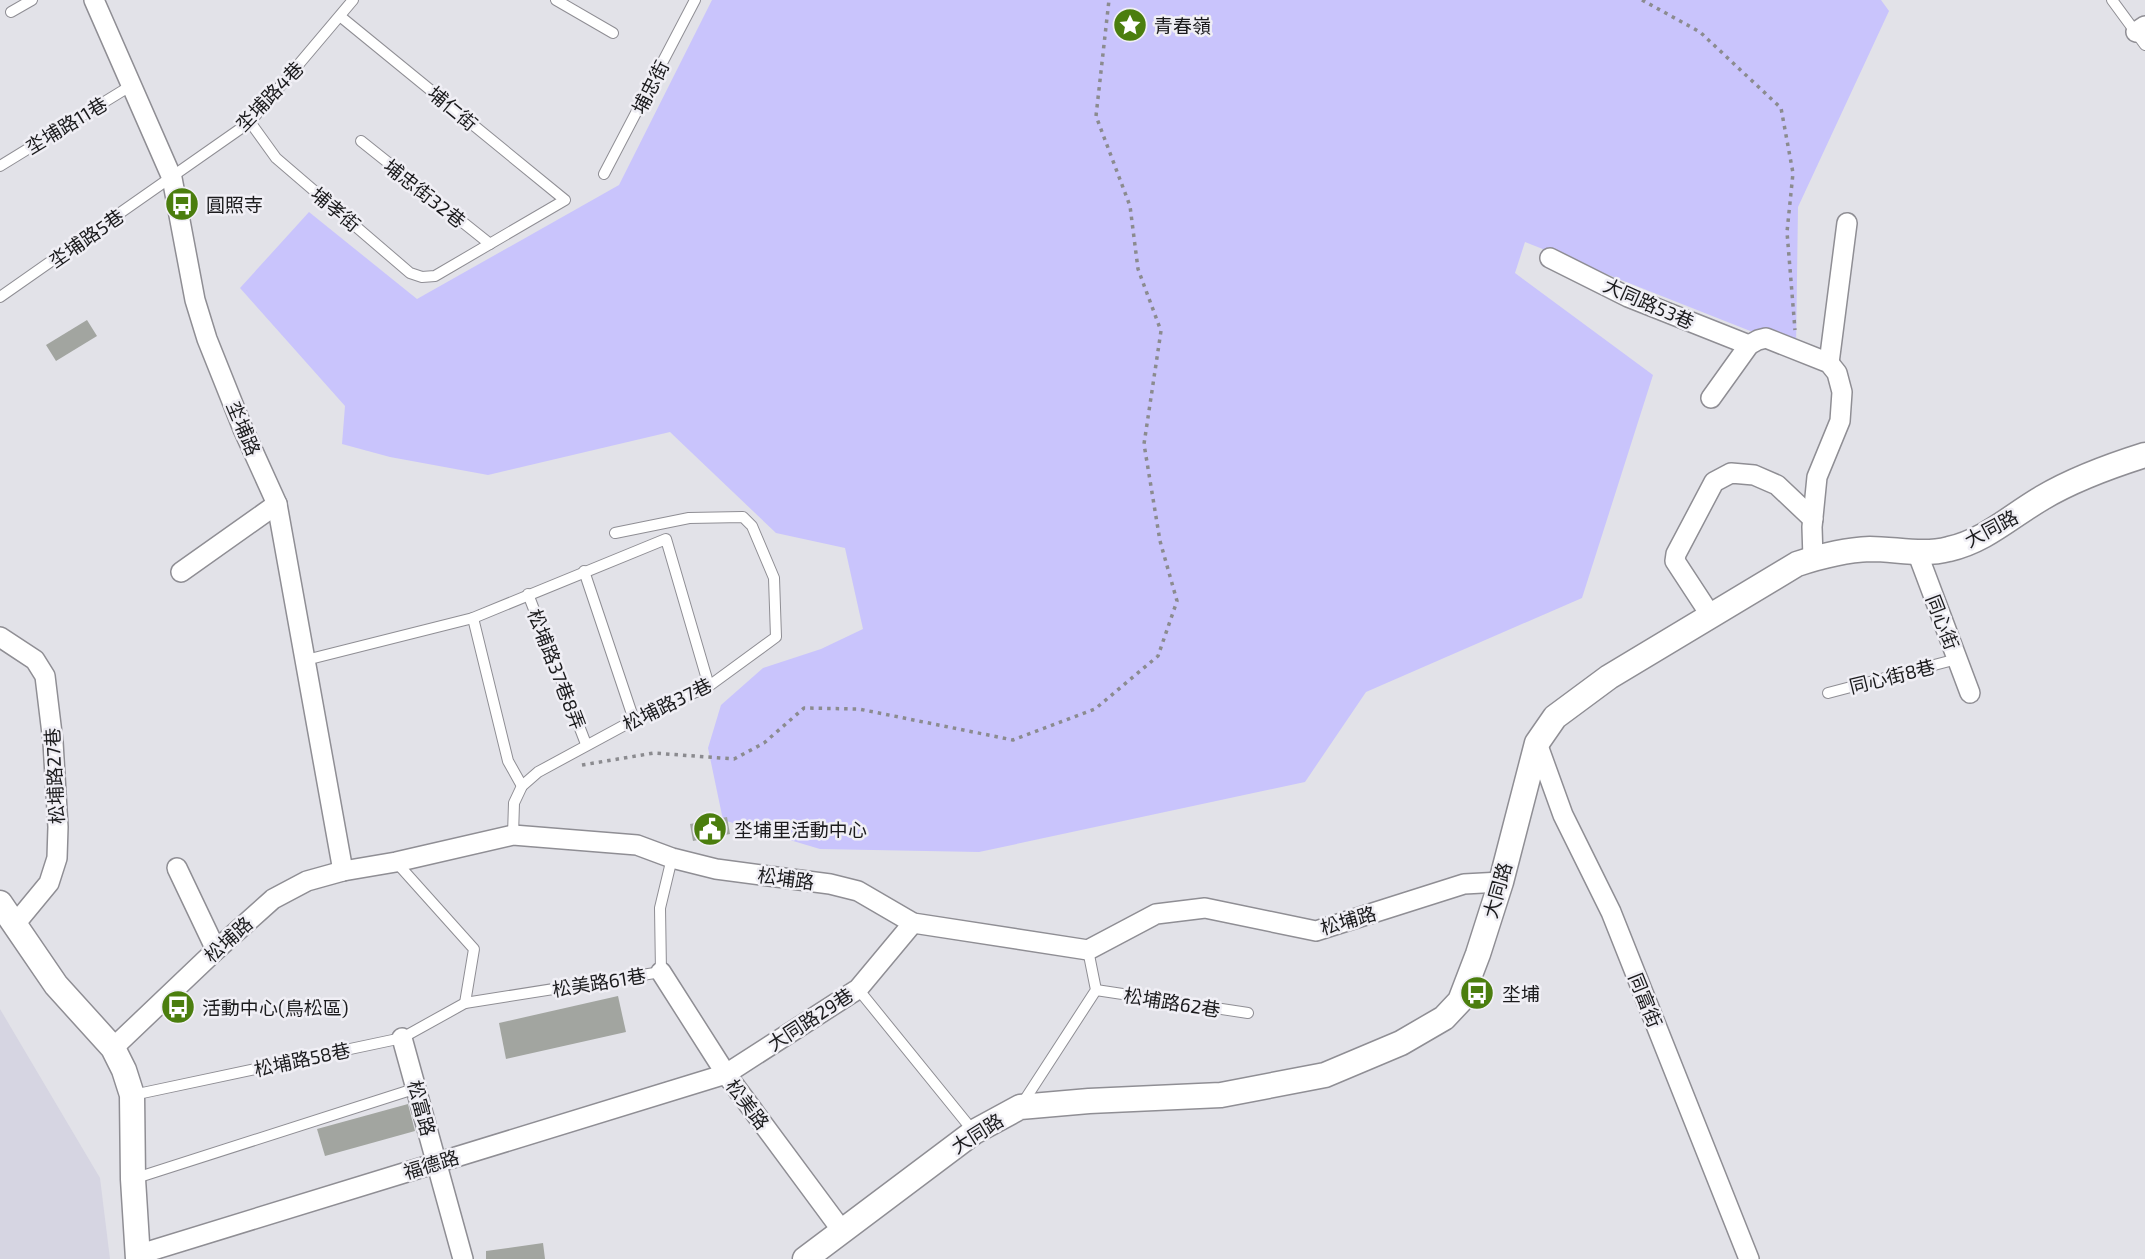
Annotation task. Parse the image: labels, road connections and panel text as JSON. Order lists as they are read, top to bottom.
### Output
{
  "streets": {
    "street": [
      "大同路53巷",
      "坔埔路",
      "大同路",
      "同心街",
      "松埔路27巷",
      "松埔路",
      "同富街",
      "大同路29巷",
      "松美路",
      "松富路",
      "福德路"
    ],
    "lane": [
      "埔忠街",
      "坔埔路4巷",
      "埔仁街",
      "坔埔路11巷",
      "埔忠街32巷",
      "埔孝街",
      "坔埔路5巷",
      "松埔路37巷8弄",
      "同心街8巷",
      "松埔路37巷",
      "松美路61巷",
      "松埔路62巷",
      "松埔路58巷"
    ]
  },
  "crossings": [
    ["坔埔路4巷", "埔仁街"],
    ["坔埔路4巷", "埔孝街"],
    ["坔埔路4巷", "坔埔路5巷"],
    ["坔埔路4巷", "坔埔路"],
    ["埔仁街", "埔忠街32巷"],
    ["埔仁街", "埔孝街"],
    ["坔埔路11巷", "坔埔路"],
    ["埔忠街32巷", "埔孝街"],
    ["坔埔路5巷", "坔埔路"],
    ["坔埔路", "松埔路"],
    ["大同路", "同心街"],
    ["大同路", "松埔路"],
    ["大同路", "同富街"],
    ["大同路", "松埔路62巷"],
    ["大同路", "松美路"],
    ["同心街", "同心街8巷"],
    ["松埔路37巷8弄", "松埔路37巷"],
    ["松埔路", "松美路61巷"],
    ["松埔路", "松埔路62巷"],
    ["松埔路", "大同路29巷"],
    ["松美路61巷", "松埔路58巷"],
    ["松美路61巷", "松美路"],
    ["大同路29巷", "松美路"],
    ["大同路29巷", "福德路"],
    ["松埔路58巷", "松富路"],
    ["松美路", "福德路"],
    ["松富路", "福德路"]
  ],
  "places": {
    "place": ["青春嶺"],
    "bus stop": ["圓照寺", "坔埔", "活動中心(鳥松區)"],
    "public building": ["坔埔里活動中心"]
  }
}
